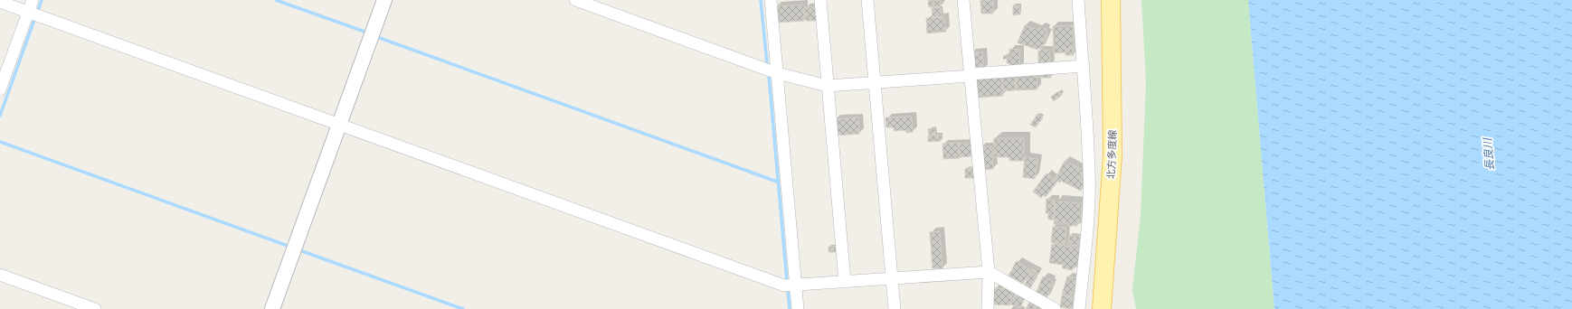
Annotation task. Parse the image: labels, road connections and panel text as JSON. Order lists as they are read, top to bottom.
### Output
{
  "streets": {
    "main road": ["北方多度線"]
  },
  "water": ["長良川"]
}
